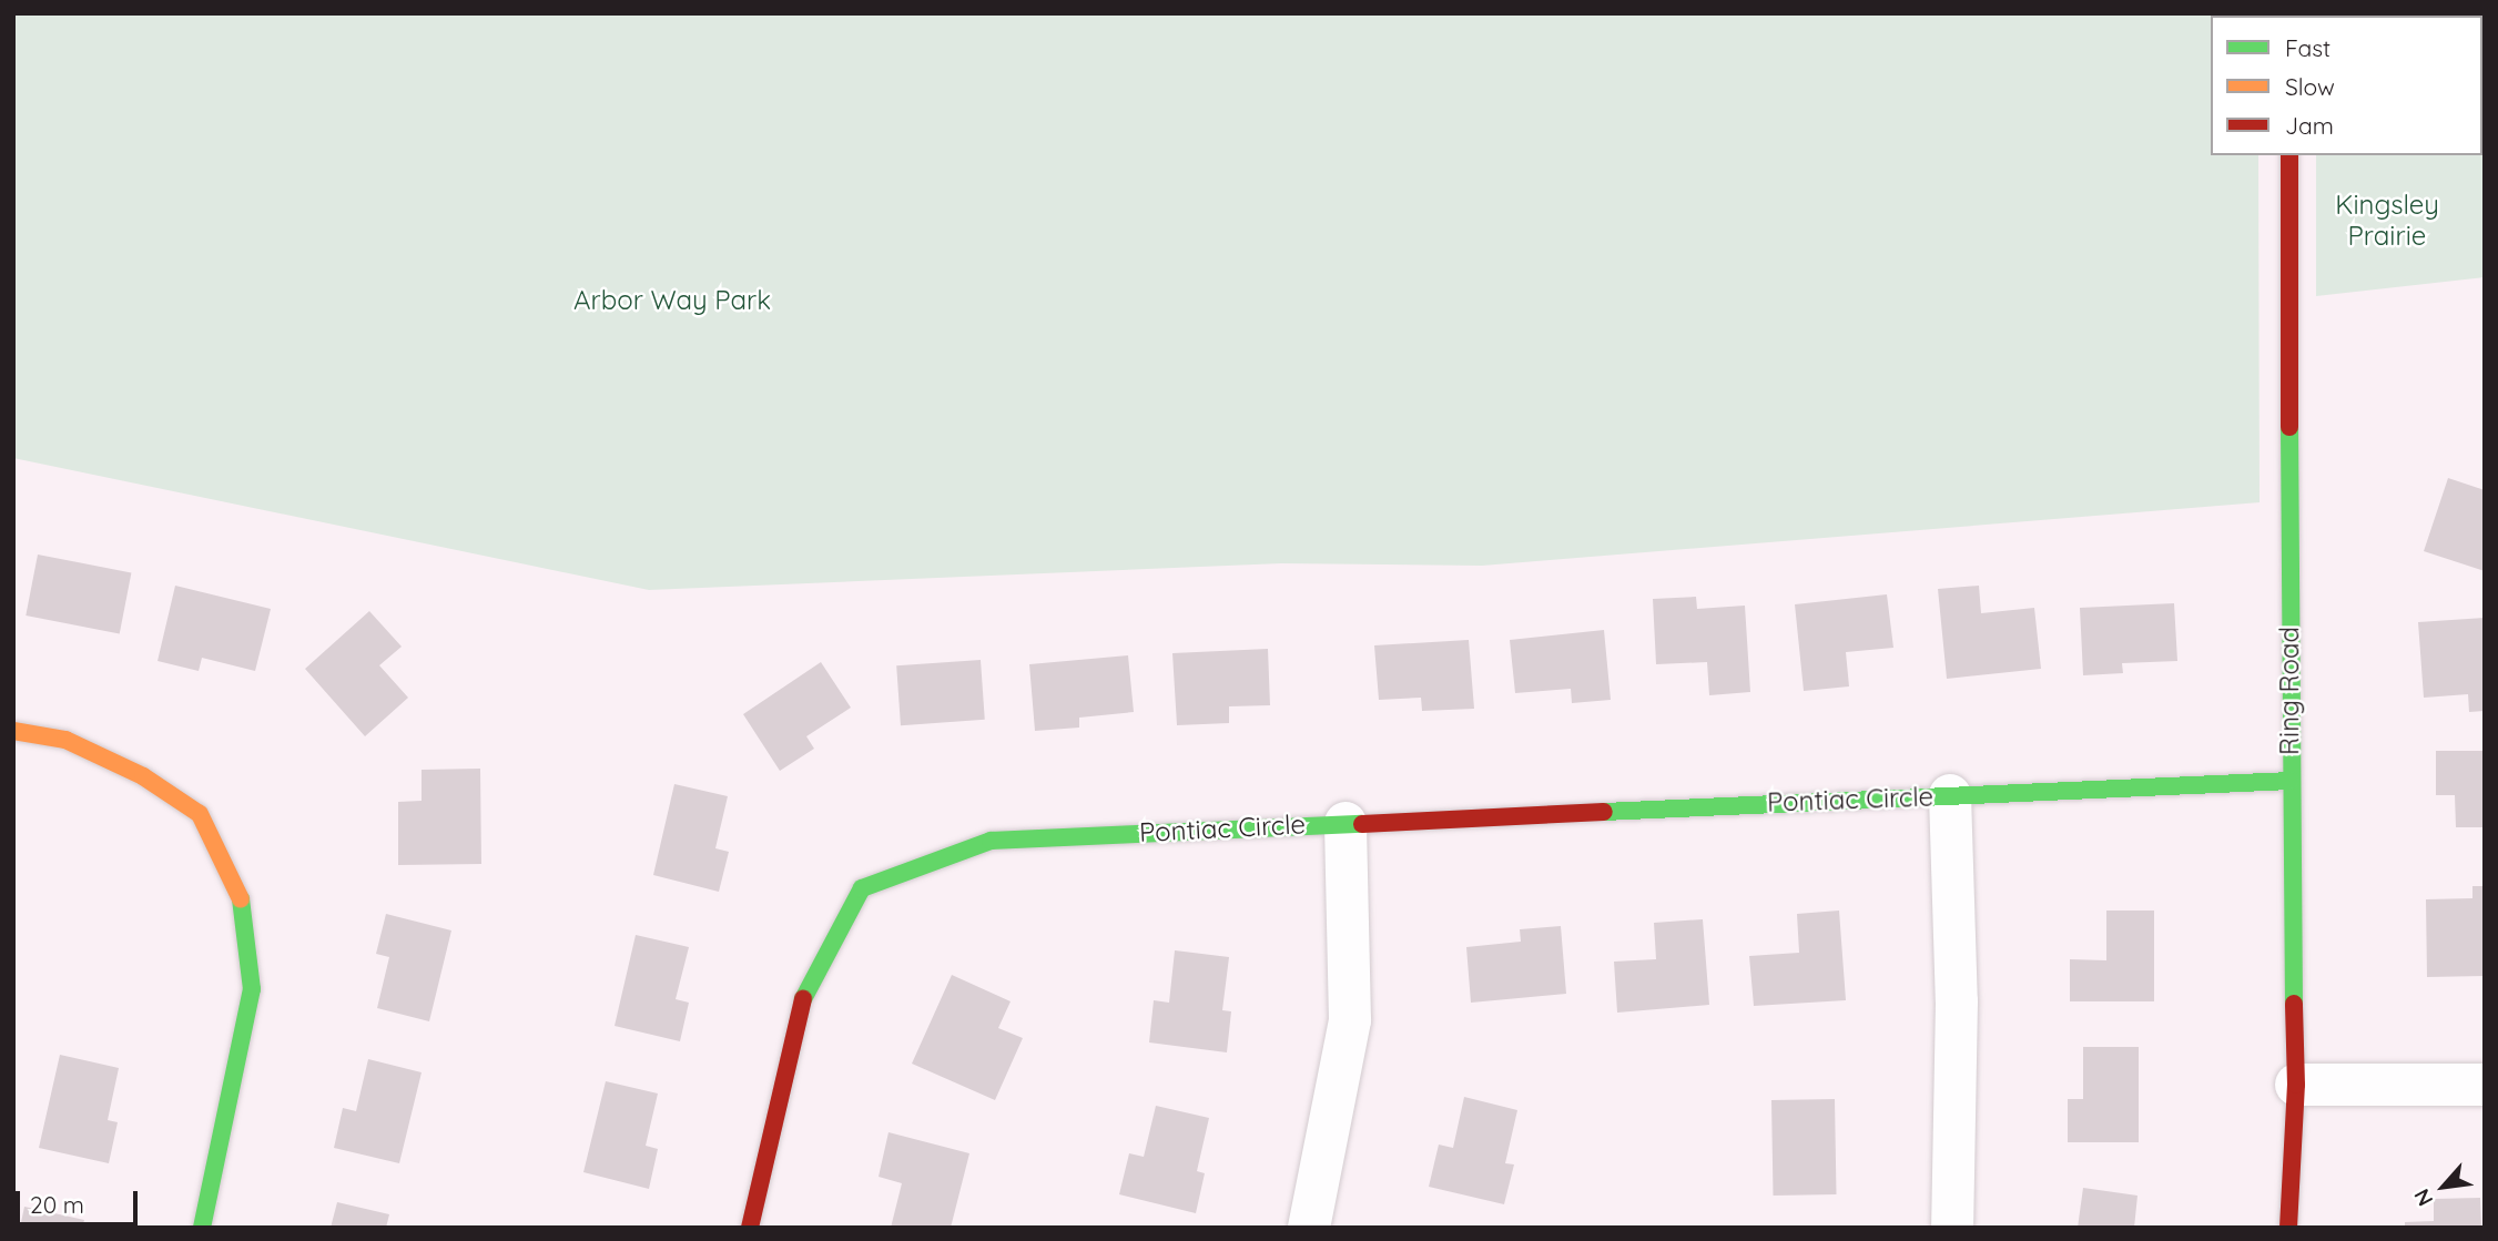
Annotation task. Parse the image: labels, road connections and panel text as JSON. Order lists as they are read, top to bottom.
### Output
{
  "streets": {
    "street": ["Ring Road", "Pontiac Circle"]
  },
  "crossings": [
    ["Ring Road", "Pontiac Circle"]
  ],
  "parks": ["Kingsley Prairie", "Arbor Way Park"],
  "legend": ["Fast", "Slow", "Jam"],
  "scale_bar": "20 m",
  "north": "bottom left"
}
